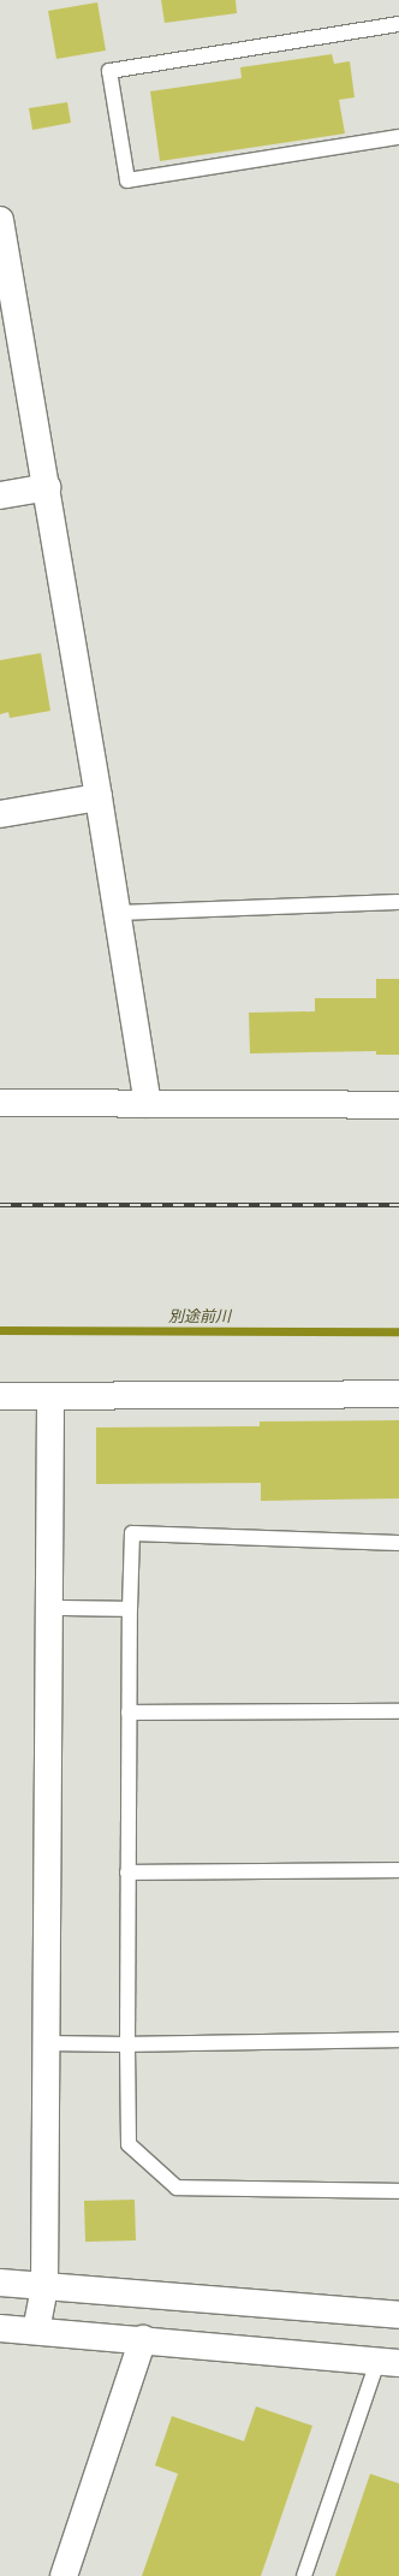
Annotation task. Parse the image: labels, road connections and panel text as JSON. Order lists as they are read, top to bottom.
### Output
{
  "water": ["別途前川"]
}
